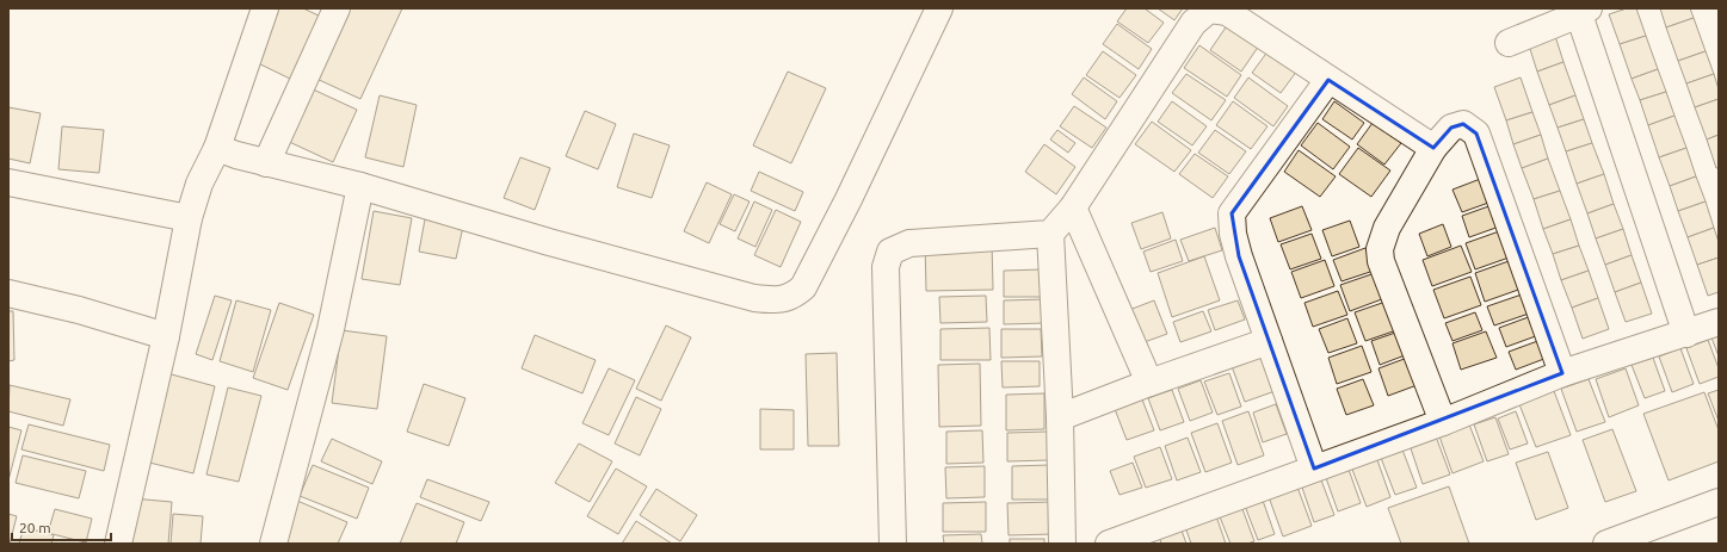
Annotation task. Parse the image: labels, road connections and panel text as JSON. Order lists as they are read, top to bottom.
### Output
{
  "scale_bar": "20 m"
}
